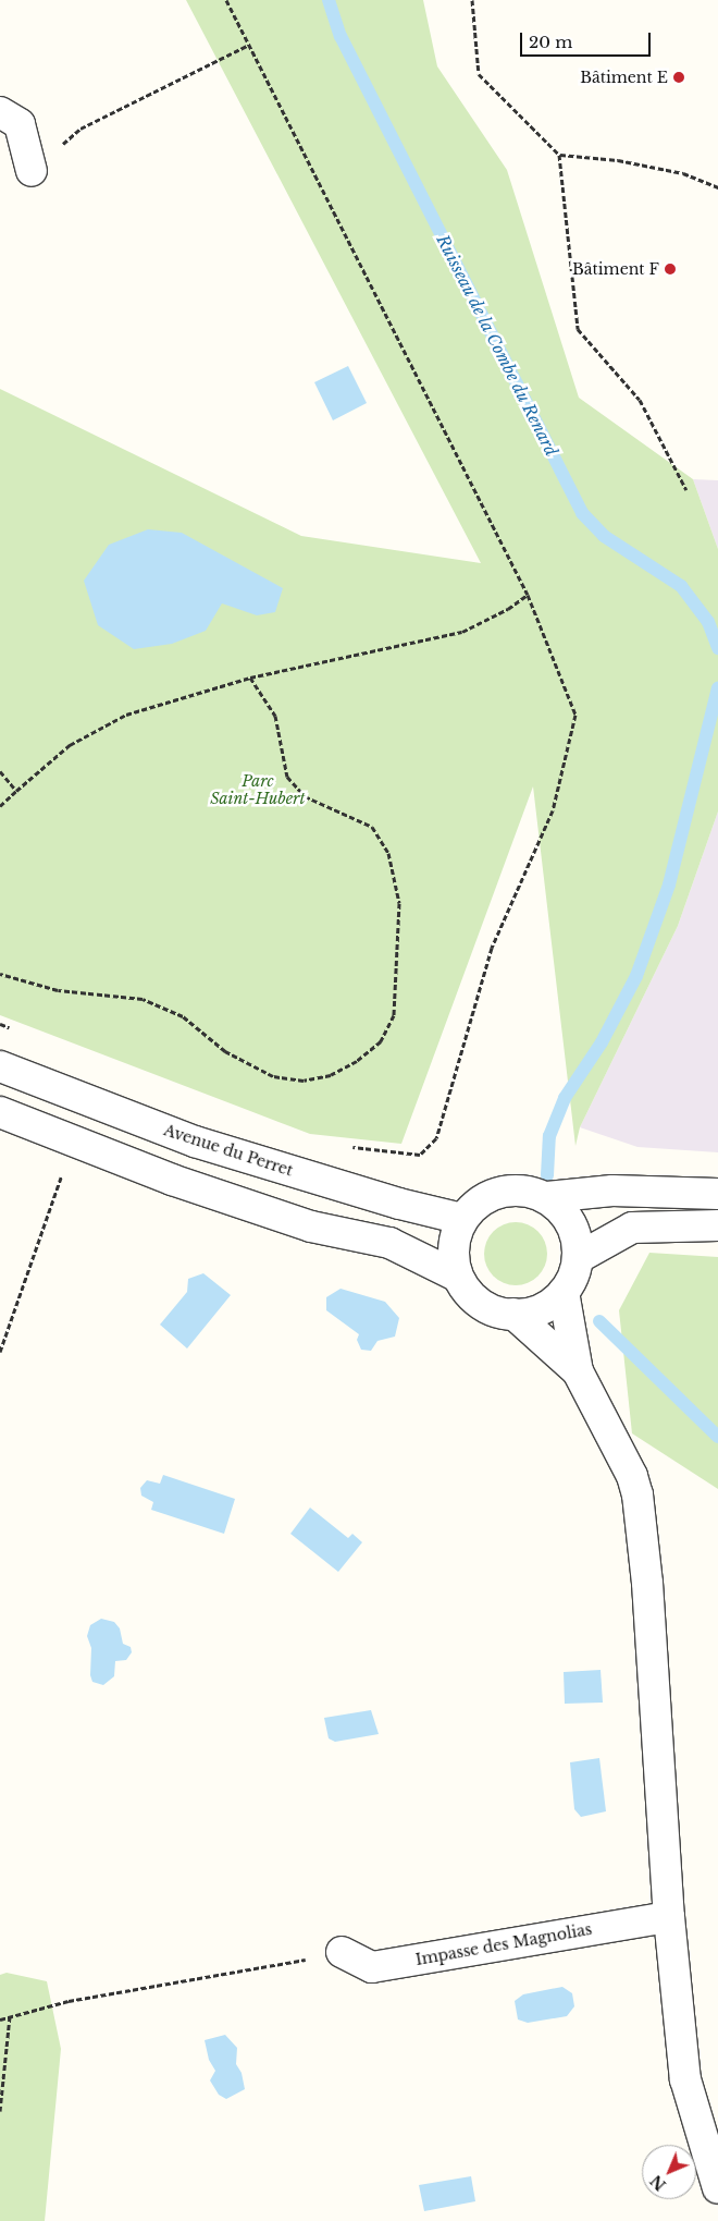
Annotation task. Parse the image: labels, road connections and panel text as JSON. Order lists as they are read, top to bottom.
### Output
{
  "streets": {
    "street": ["Avenue du Perret", "Impasse des Magnolias"]
  },
  "water": ["Ruisseau de la Combe du Renard"],
  "parks": ["Parc Saint-Hubert"],
  "places": ["Bâtiment E", "Bâtiment F"],
  "scale_bar": "20 m",
  "north": "bottom left"
}
